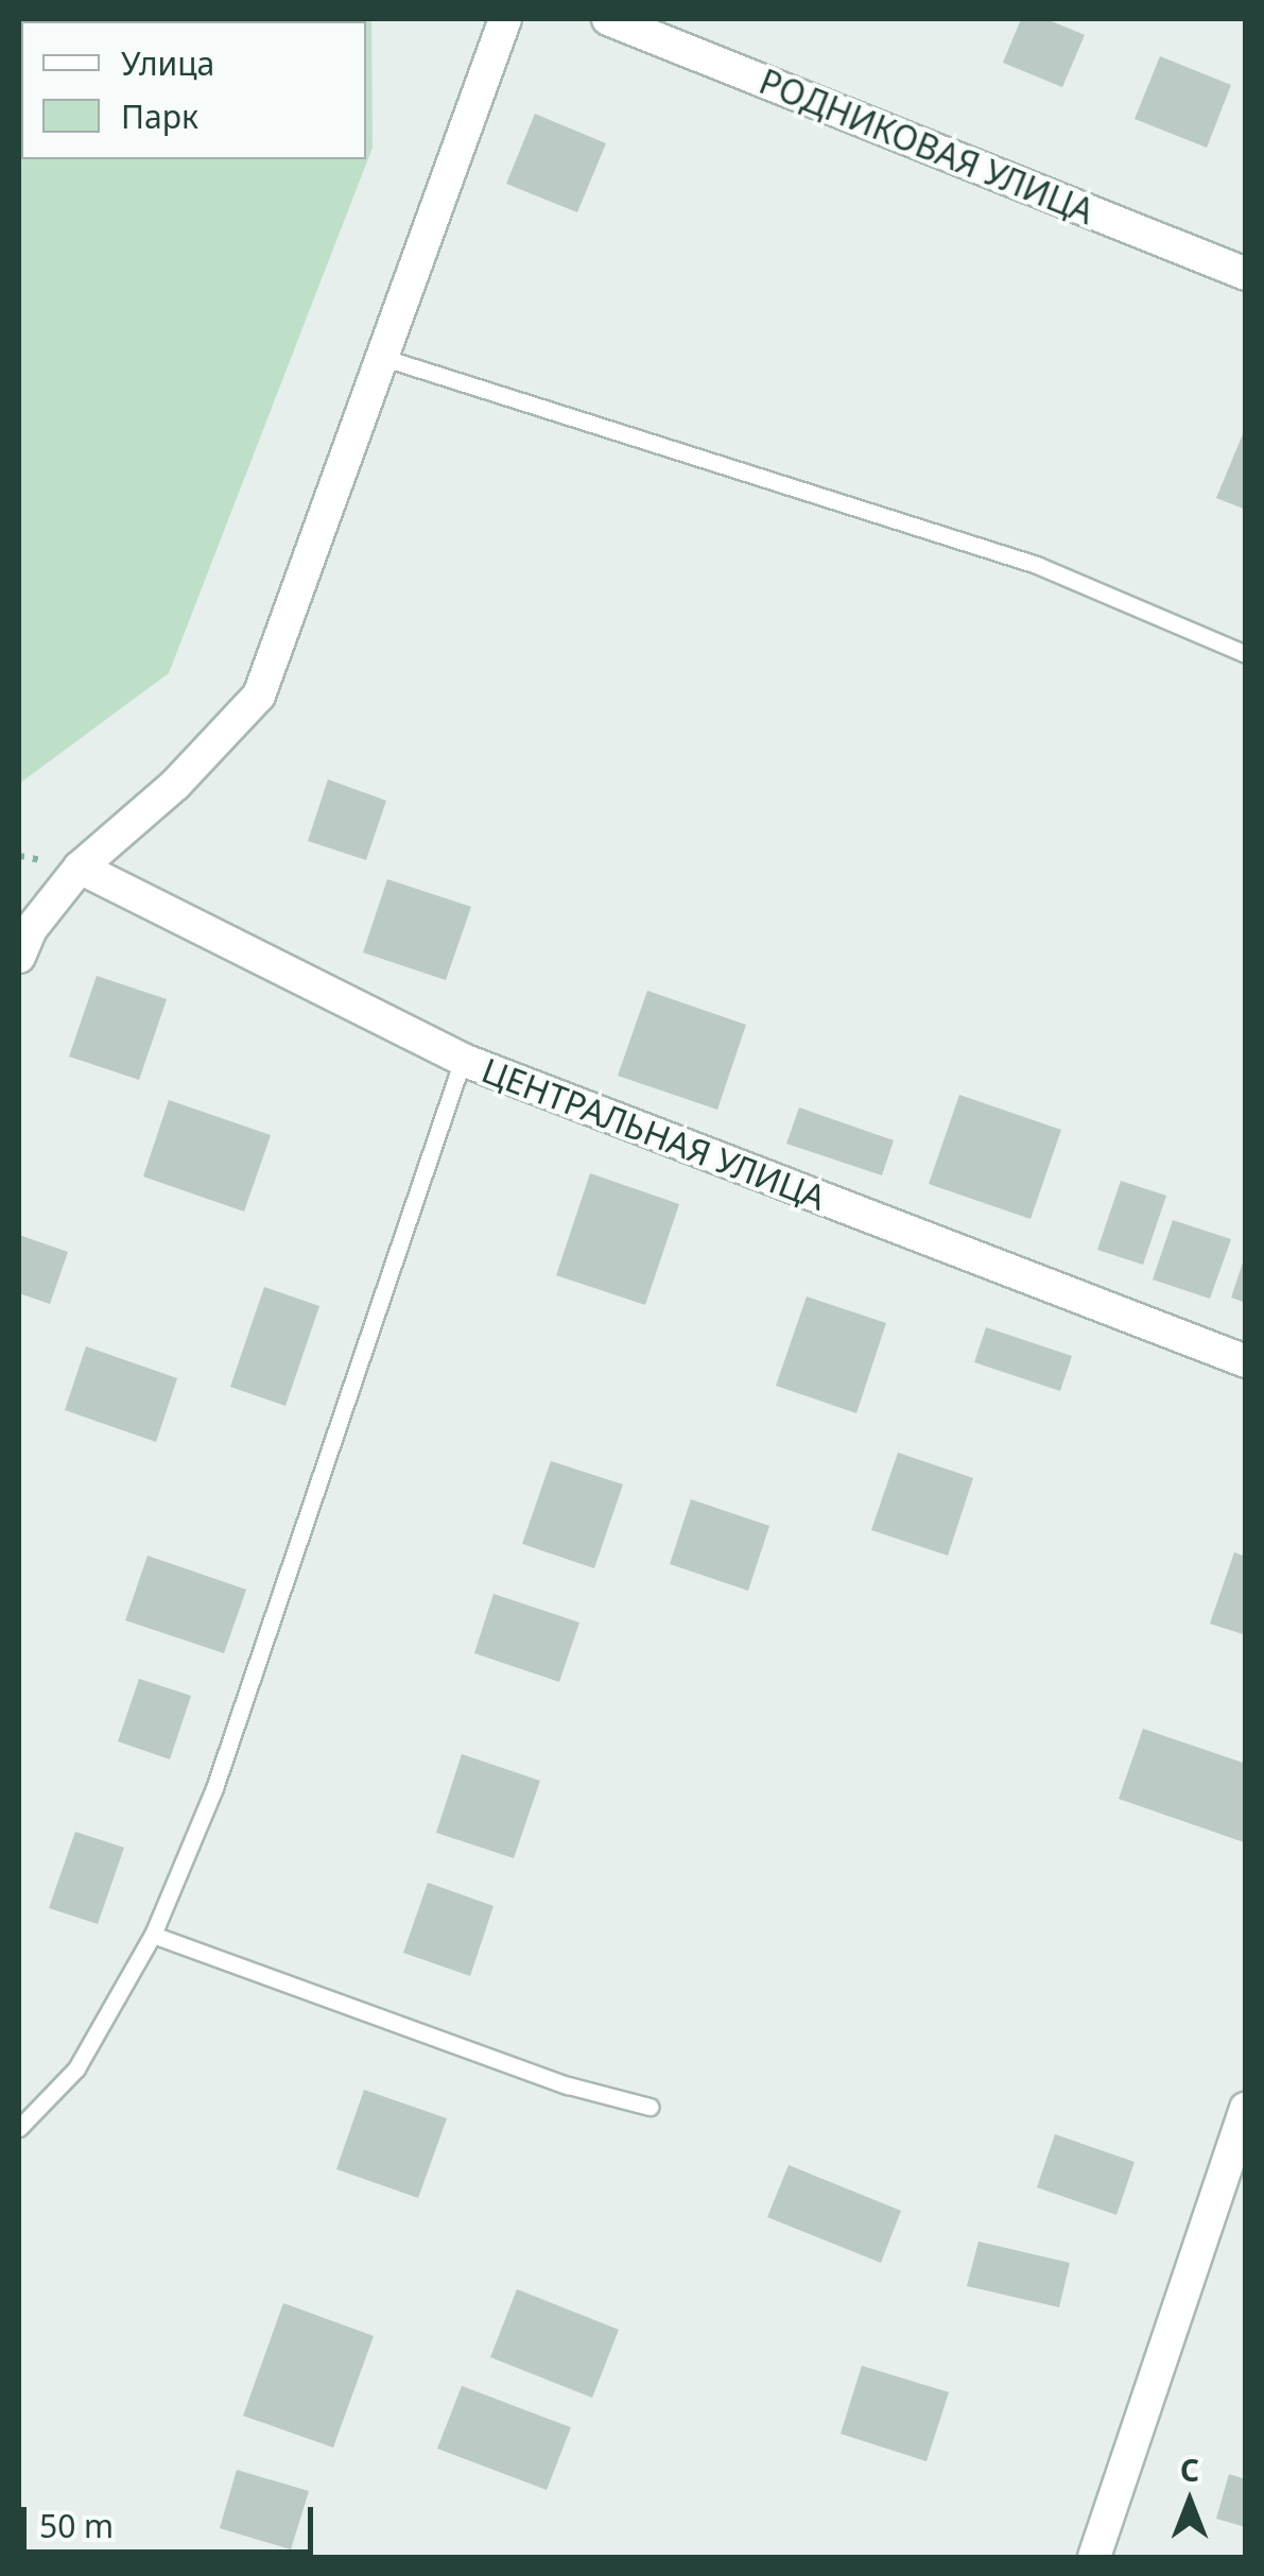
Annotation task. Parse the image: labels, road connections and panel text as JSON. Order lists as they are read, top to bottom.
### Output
{
  "streets": {
    "street": ["РОДНИКОВАЯ УЛИЦА", "ЦЕНТРАЛЬНАЯ УЛИЦА"]
  },
  "legend": ["Улица", "Парк"],
  "scale_bar": "50 m",
  "north": "top"
}
